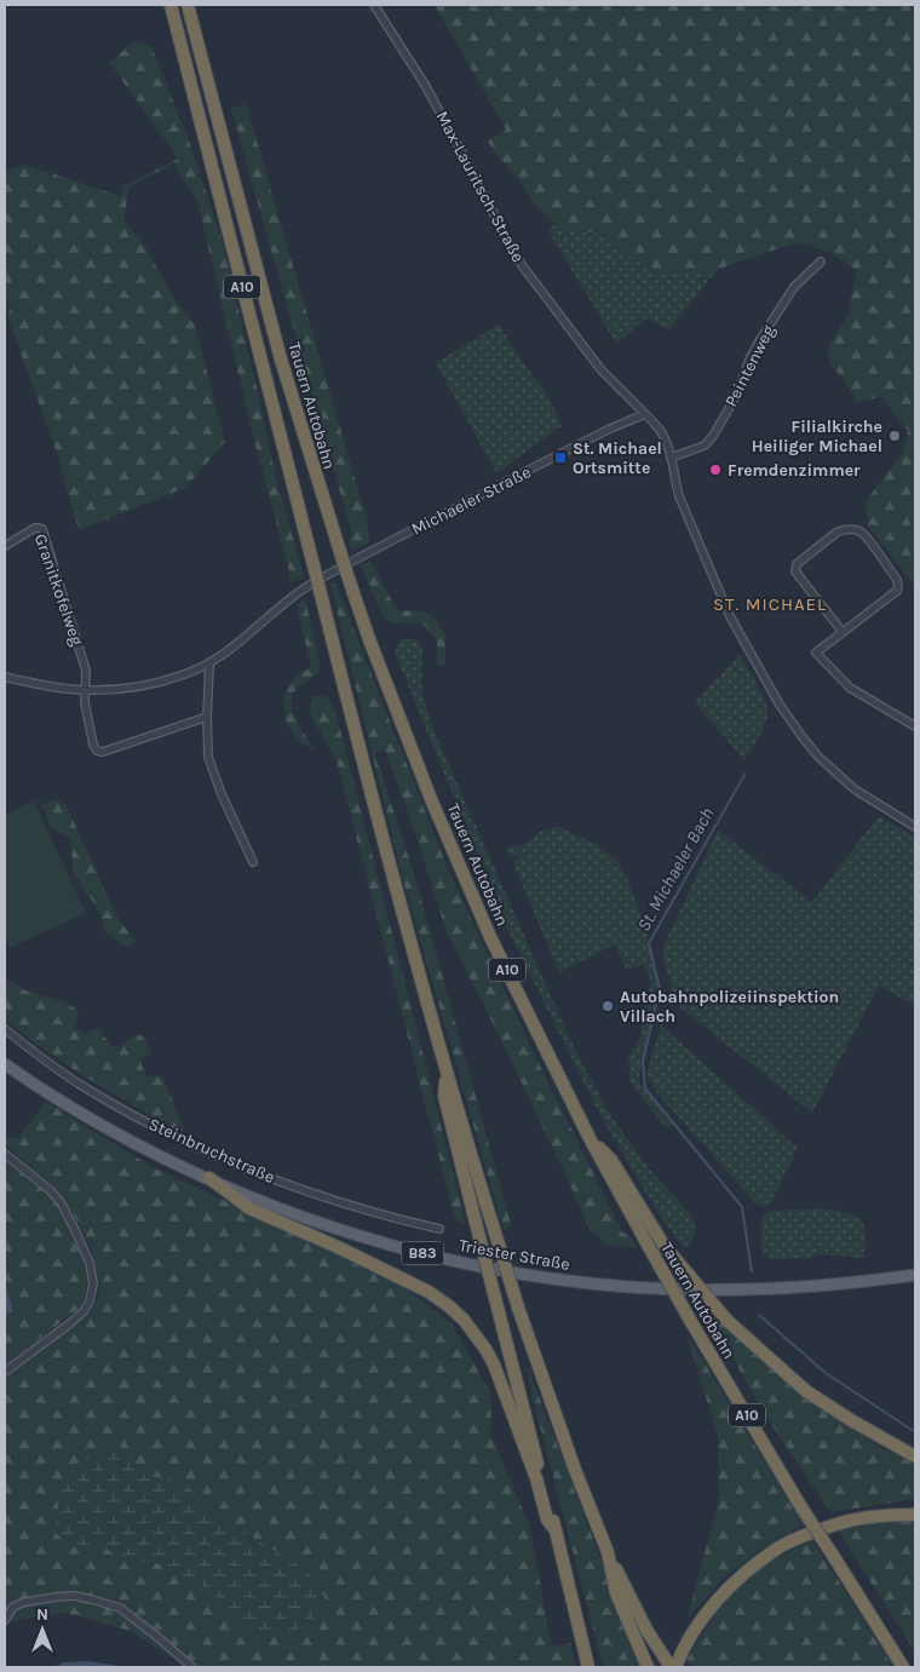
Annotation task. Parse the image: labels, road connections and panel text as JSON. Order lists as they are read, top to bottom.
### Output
{
  "streets": {
    "highway": ["A10", "Tauern Autobahn"],
    "main road": ["B83", "Triester Straße"],
    "street": [
      "Max-Lauritsch-Straße",
      "Peintenweg",
      "Michaeler Straße",
      "Granitkofelweg",
      "Steinbruchstraße"
    ]
  },
  "crossings": [
    ["Max-Lauritsch-Straße", "Michaeler Straße"],
    ["Michaeler Straße", "Granitkofelweg"]
  ],
  "districts": ["ST. MICHAEL"],
  "water": ["St. Michaeler Bach"],
  "places": {
    "other": ["Filialkirche Heiliger Michael", "Fremdenzimmer", "Autobahnpolizeiinspektion Villach"],
    "transit": ["St. Michael Ortsmitte"]
  },
  "north": "top"
}
